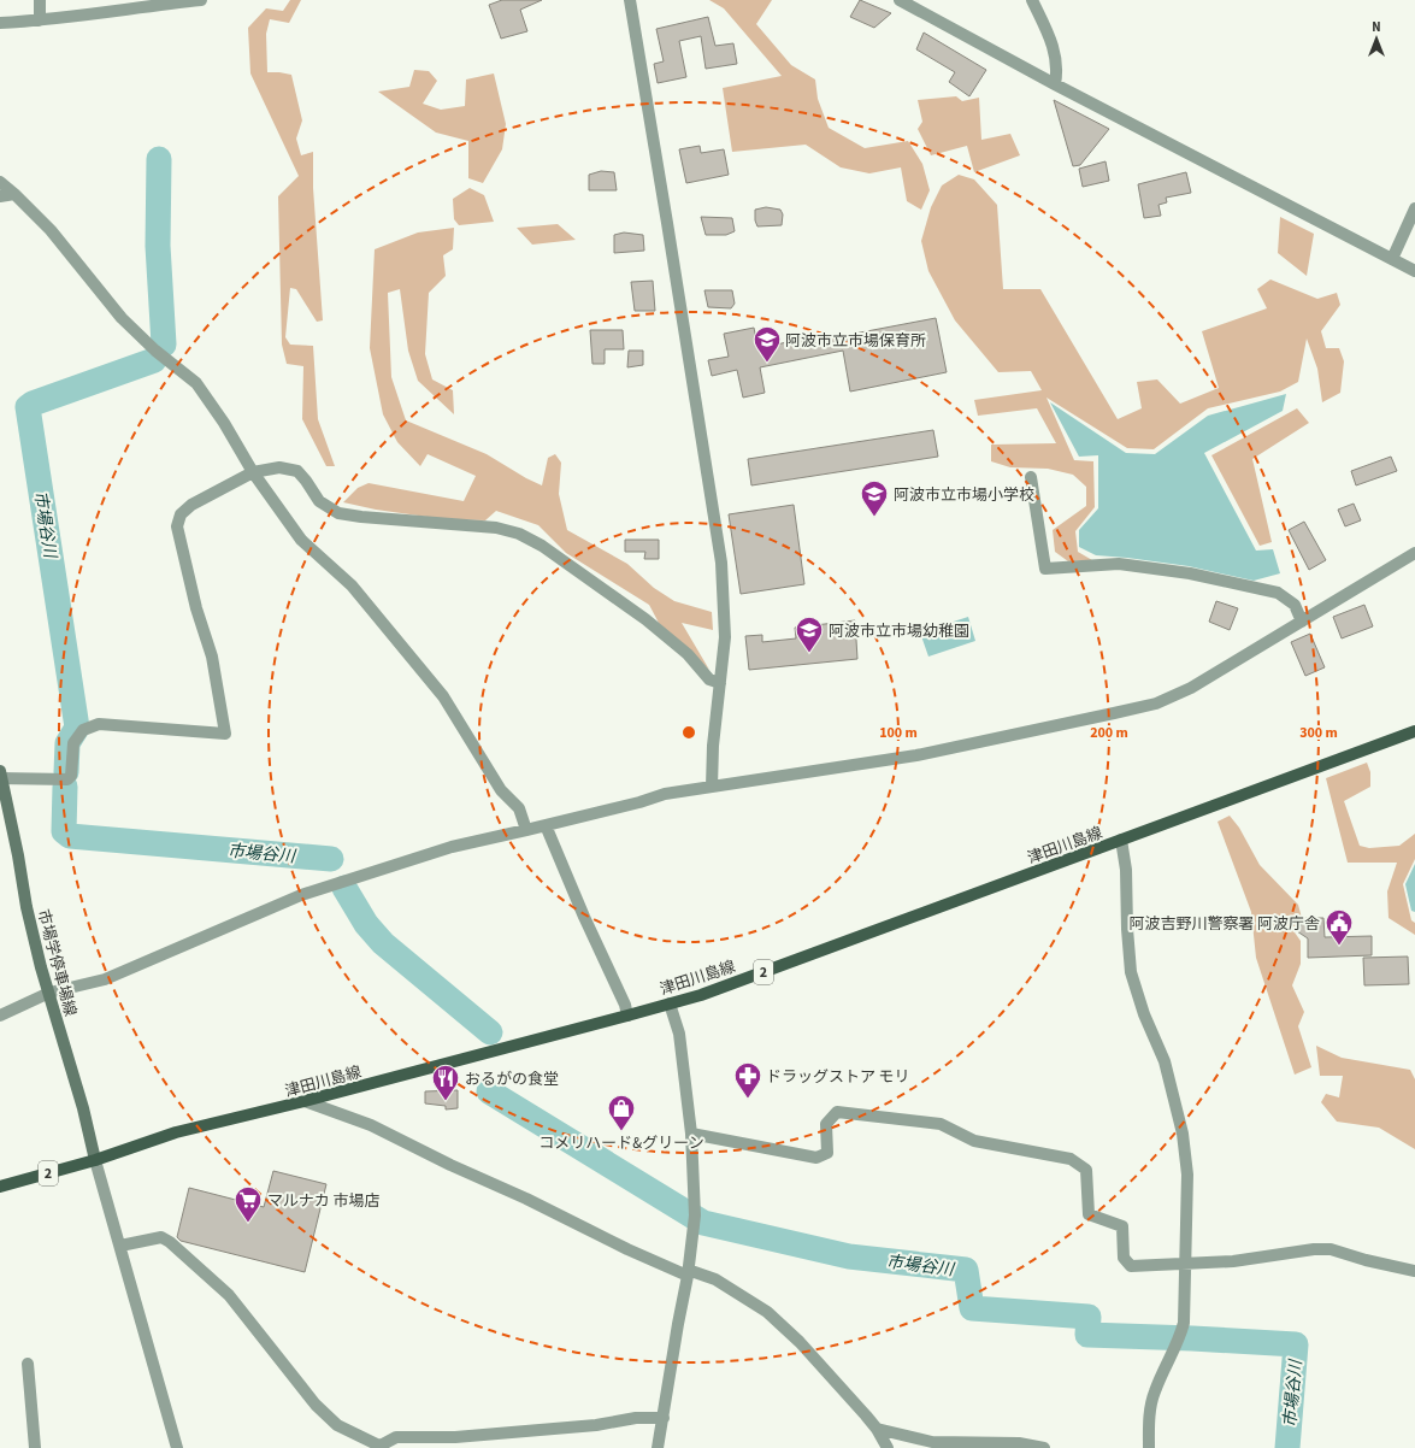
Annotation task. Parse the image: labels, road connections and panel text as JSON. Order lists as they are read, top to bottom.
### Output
{
  "streets": {
    "main road": ["津田川島線", "市場学停車場線", "2"]
  },
  "crossings": [
    ["津田川島線", "市場学停車場線"]
  ],
  "water": ["市場谷川"],
  "places": {
    "school or university": ["阿波市立市場保育所", "阿波市立市場小学校", "阿波市立市場幼稚園"],
    "public building": ["阿波吉野川警察署 阿波庁舎"],
    "pharmacy": ["ドラッグストア モリ"],
    "restaurant": ["おるがの食堂"],
    "shop": ["コメリハード&グリーン"],
    "supermarket": ["マルナカ 市場店"]
  },
  "north": "top",
  "rings": ["100 m", "200 m", "300 m"]
}
